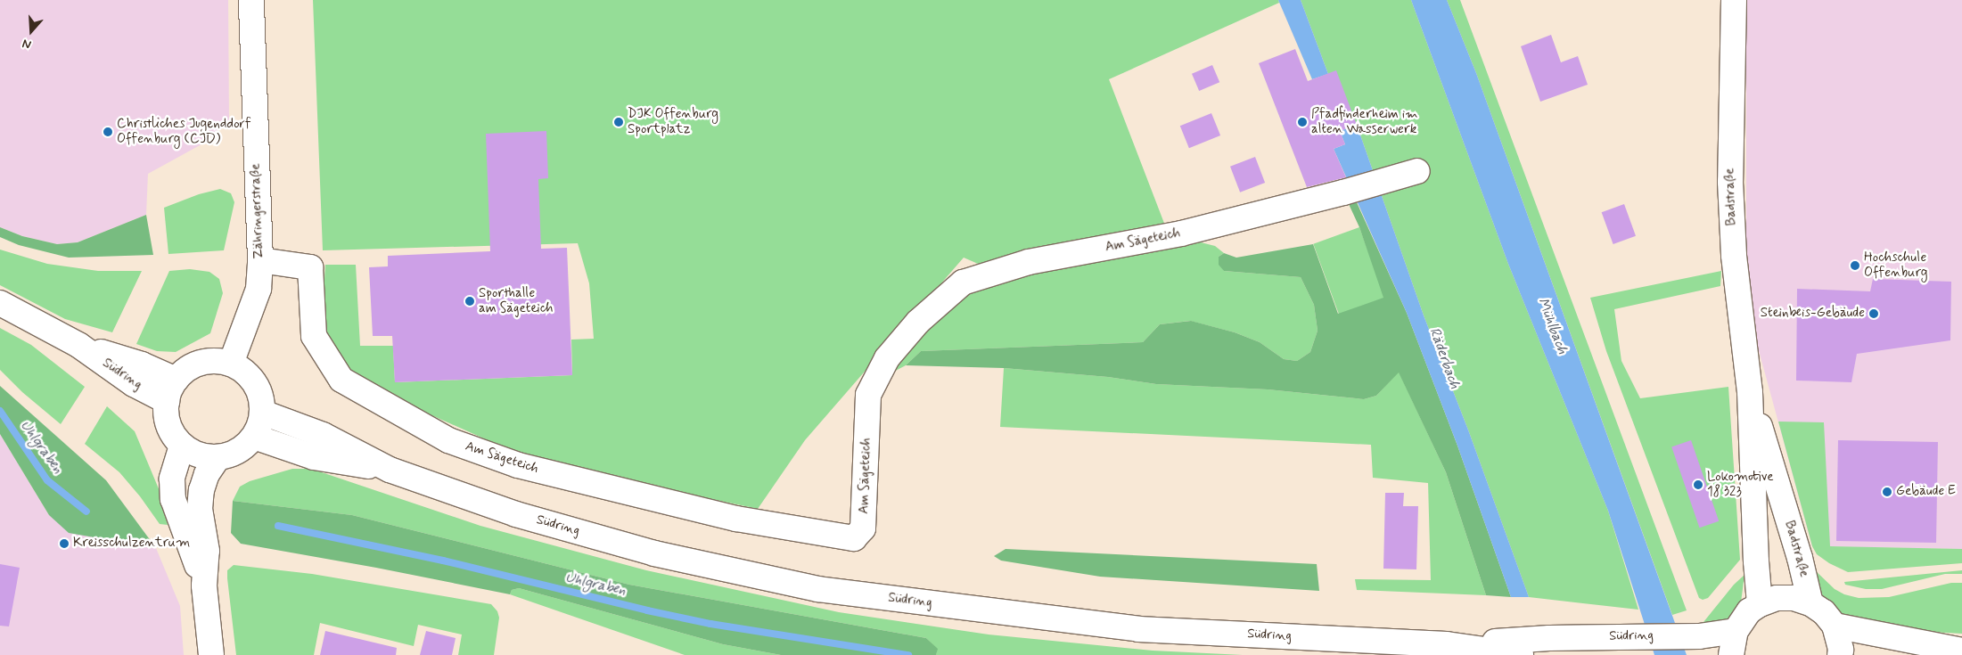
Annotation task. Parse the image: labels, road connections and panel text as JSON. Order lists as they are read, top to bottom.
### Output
{
  "streets": {
    "street": [
      "Badstraße",
      "Zähringerstraße",
      "Am Sägeteich",
      "Südring"
    ]
  },
  "crossings": [
    ["Zähringerstraße", "Am Sägeteich"],
    ["Zähringerstraße", "Südring"]
  ],
  "water": ["Mühlbach", "Räderbach", "Uhlgraben"],
  "places": [
    "DJK Offenburg Sportplatz",
    "Pfadfinderheim im alten Wasserwerk",
    "Christliches Jugenddorf Offenburg (CJD)",
    "Hochschule Offenburg",
    "Sporthalle am Sägeteich",
    "Steinbeis-Gebäude",
    "Lokomotive 18 323",
    "Gebäude E",
    "Kreisschulzentrum"
  ],
  "north": "bottom"
}
